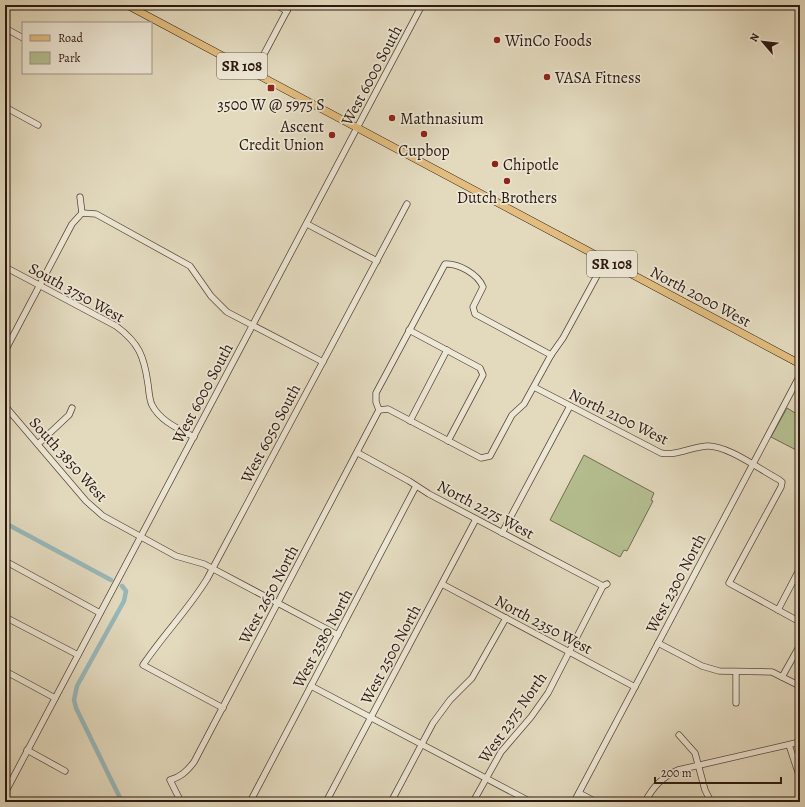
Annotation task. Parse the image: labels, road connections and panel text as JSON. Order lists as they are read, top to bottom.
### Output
{
  "streets": {
    "main road": ["SR 108", "North 2000 West"],
    "street": [
      "West 6000 South",
      "South 3750 West",
      "North 2100 West",
      "West 6050 South",
      "South 3850 West",
      "North 2275 West",
      "West 2300 North",
      "West 2650 North",
      "North 2350 West",
      "West 2580 North",
      "West 2500 North",
      "West 2375 North"
    ]
  },
  "crossings": [
    ["SR 108", "West 6000 South"],
    ["SR 108", "North 2000 West"],
    ["West 6000 South", "South 3750 West"],
    ["West 6000 South", "North 2000 West"],
    ["West 6000 South", "South 3850 West"],
    ["North 2100 West", "West 2300 North"],
    ["West 6050 South", "South 3850 West"],
    ["West 6050 South", "West 2650 North"],
    ["South 3850 West", "West 2650 North"],
    ["South 3850 West", "West 2580 North"],
    ["North 2275 West", "West 2650 North"],
    ["North 2275 West", "West 2580 North"],
    ["North 2275 West", "West 2500 North"],
    ["North 2275 West", "West 2375 North"],
    ["West 2300 North", "North 2350 West"],
    ["North 2350 West", "West 2500 North"],
    ["North 2350 West", "West 2375 North"]
  ],
  "places": {
    "other": [
      "WinCo Foods",
      "VASA Fitness",
      "Mathnasium",
      "Cupbop",
      "Ascent Credit Union",
      "Chipotle",
      "Dutch Brothers"
    ],
    "transit": ["3500 W @ 5975 S"]
  },
  "legend": ["Road", "Park"],
  "scale_bar": "200 m",
  "north": "top left"
}
